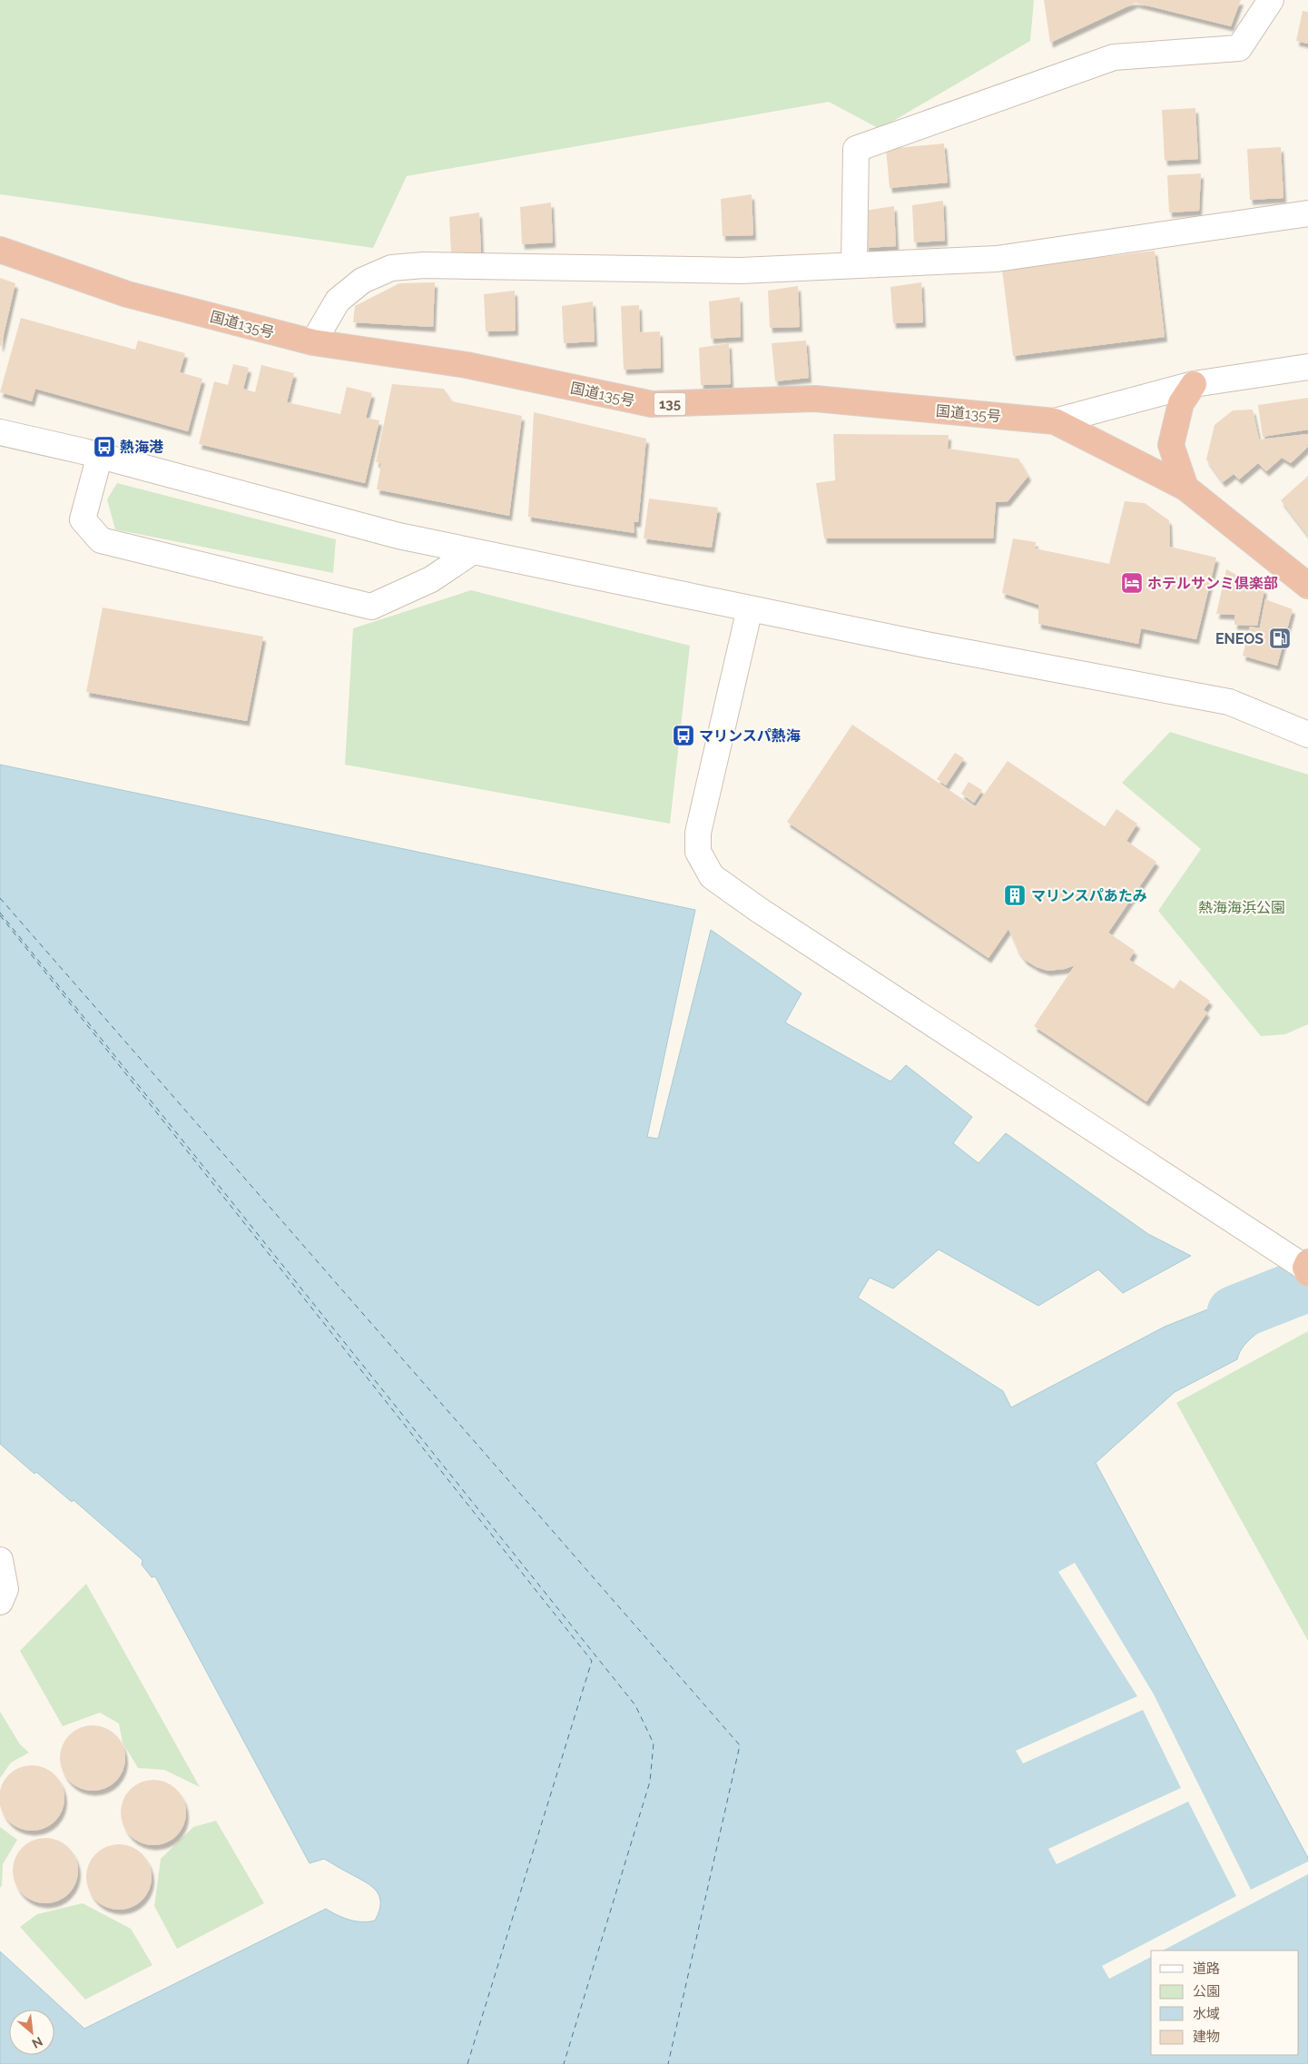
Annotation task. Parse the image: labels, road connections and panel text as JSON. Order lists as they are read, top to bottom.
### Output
{
  "streets": {
    "highway": ["国道135号", "135"]
  },
  "parks": ["熱海海浜公園"],
  "places": {
    "bus stop": ["熱海港", "マリンスパ熱海"],
    "hotel": ["ホテルサンミ倶楽部"],
    "fuel station": ["ENEOS"],
    "building": ["マリンスパあたみ"]
  },
  "legend": [
    "道路",
    "公園",
    "水域",
    "建物"
  ],
  "north": "bottom right"
}
